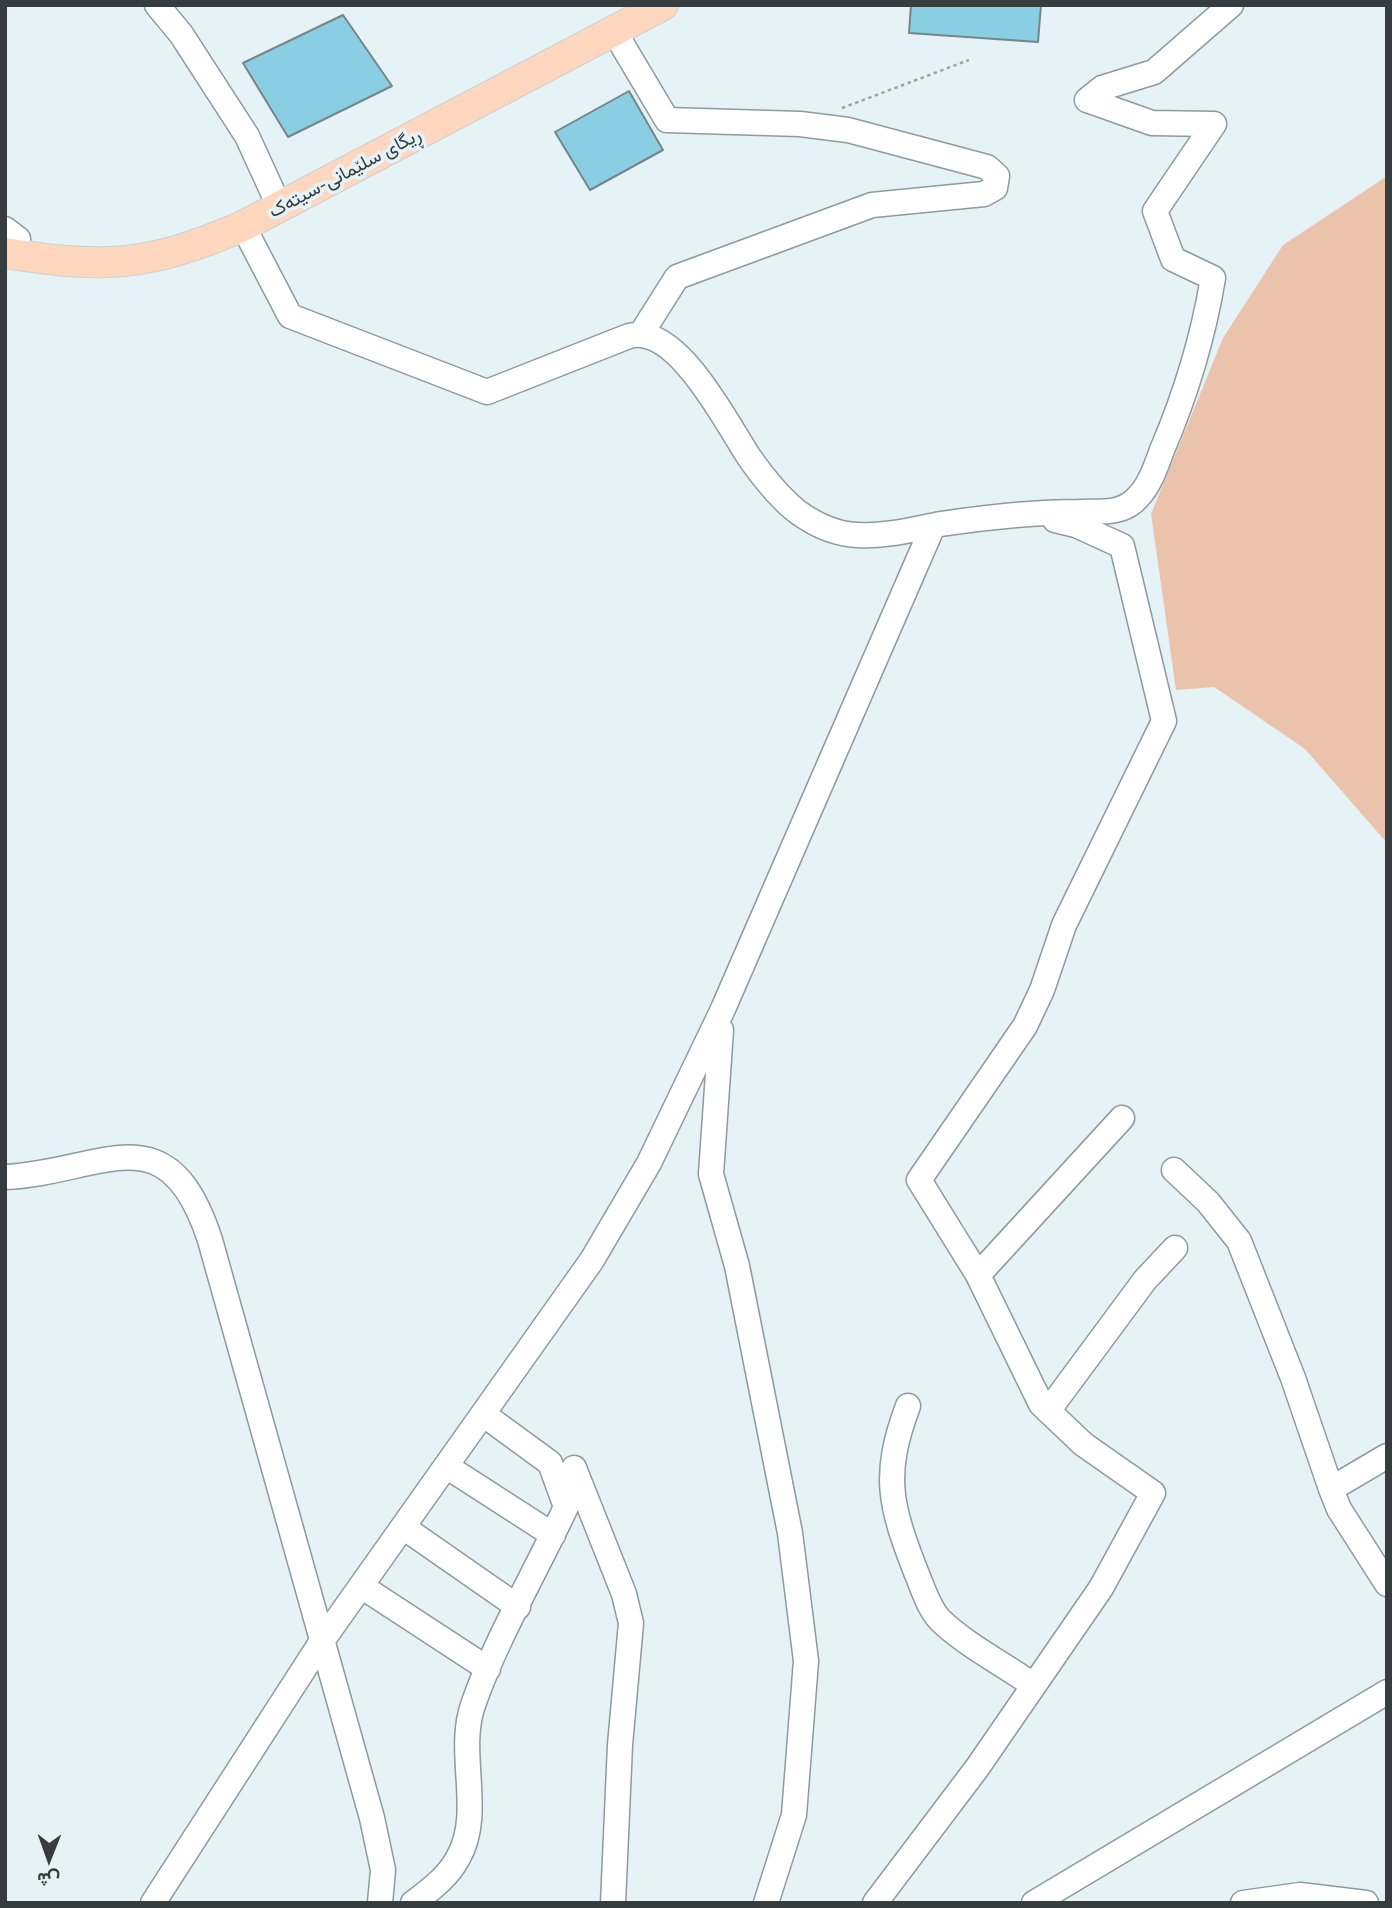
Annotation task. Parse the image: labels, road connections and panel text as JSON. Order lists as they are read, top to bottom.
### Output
{
  "streets": {
    "main road": ["ڕیگای سلێمانی-سیتەک"]
  },
  "north": "bottom"
}
